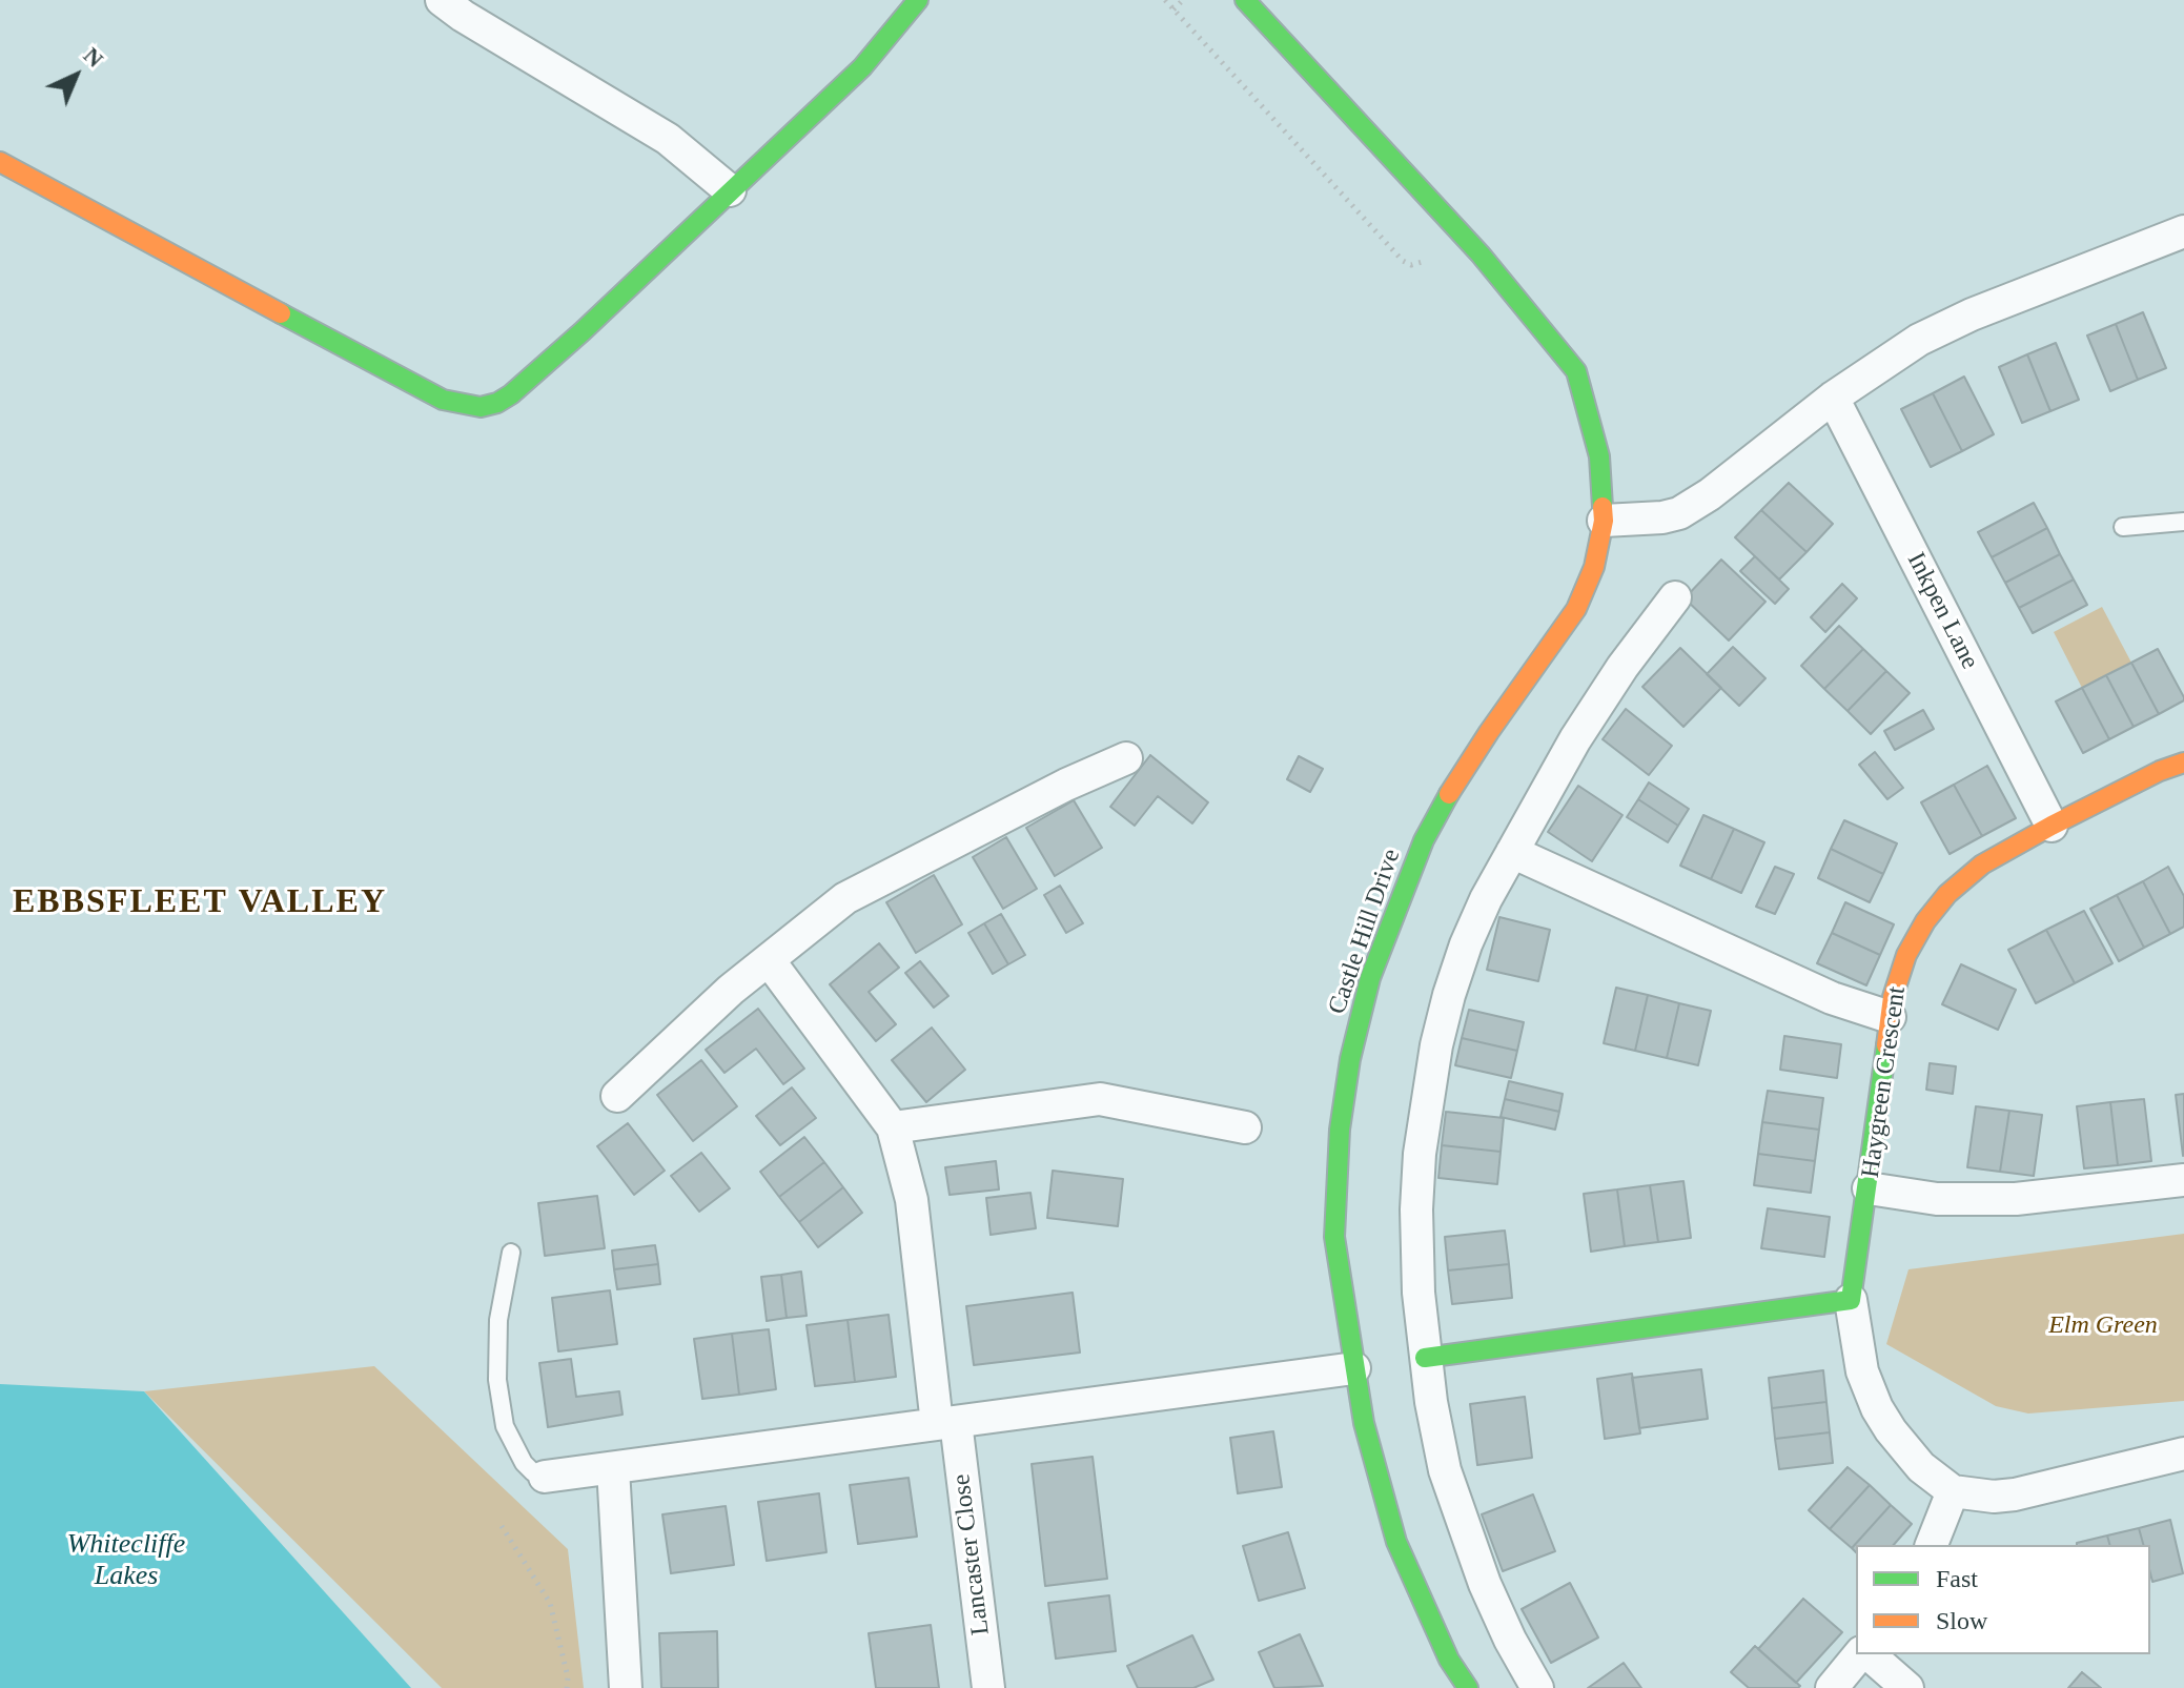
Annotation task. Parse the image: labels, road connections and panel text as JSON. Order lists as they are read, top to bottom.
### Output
{
  "streets": {
    "street": [
      "Inkpen Lane",
      "Castle Hill Drive",
      "Haygreen Crescent",
      "Lancaster Close"
    ]
  },
  "crossings": [
    ["Inkpen Lane", "Haygreen Crescent"]
  ],
  "districts": ["EBBSFLEET VALLEY"],
  "water": ["Whitecliffe Lakes"],
  "parks": ["Elm Green"],
  "legend": ["Fast", "Slow"],
  "north": "top right"
}
